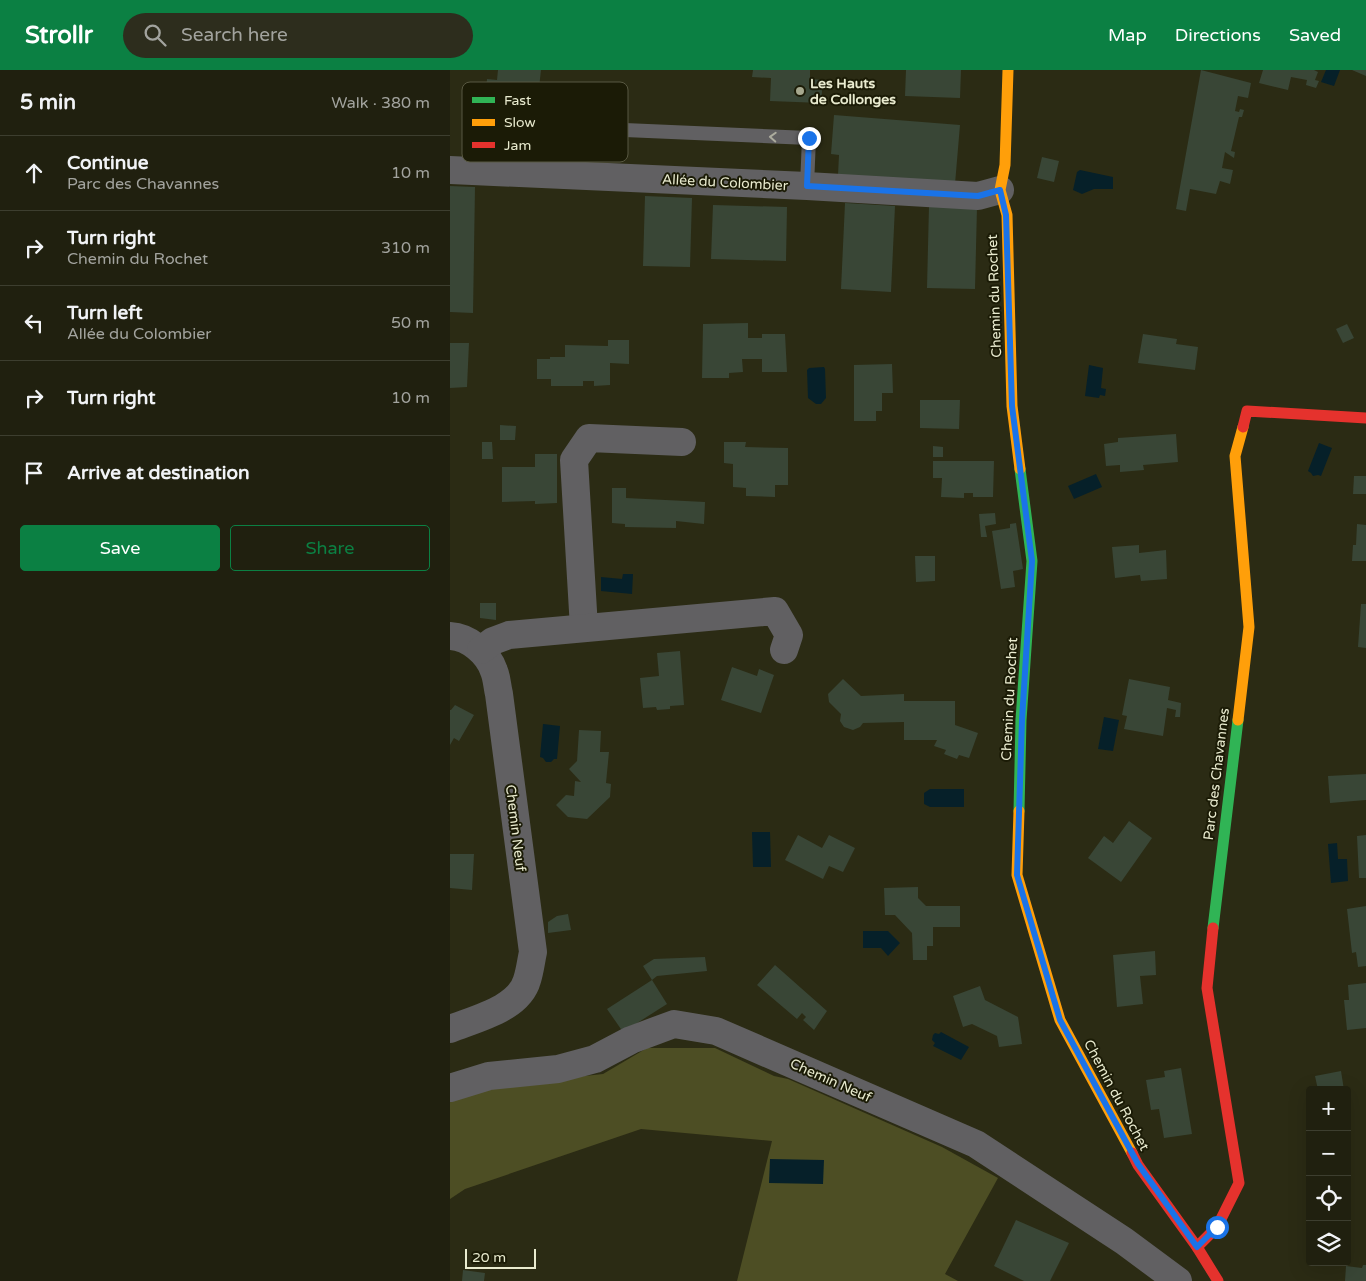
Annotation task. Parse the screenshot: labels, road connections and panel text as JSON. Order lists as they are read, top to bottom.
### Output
{
  "streets": {
    "street": [
      "Allée du Colombier",
      "Chemin du Rochet",
      "Parc des Chavannes",
      "Chemin Neuf"
    ]
  },
  "crossings": [
    ["Allée du Colombier", "Chemin du Rochet"],
    ["Chemin du Rochet", "Parc des Chavannes"]
  ],
  "places": ["Les Hauts de Collonges"],
  "legend": ["Fast", "Slow", "Jam"],
  "scale_bar": "20 m",
  "page": {
    "header": "Strollr",
    "search": "Search here",
    "nav": ["Map", "Directions", "Saved"],
    "heading": ["5 min", "Walk · 380 m"],
    "list": [
      ["Continue", "Parc des Chavannes", "10 m"],
      ["Turn right", "Chemin du Rochet", "310 m"],
      ["Turn left", "Allée du Colombier", "50 m"],
      ["Turn right", "10 m"],
      "Arrive at destination"
    ],
    "buttons": ["Save", "Share"],
    "map_buttons": ["+", "−"],
    "scale": "20 m"
  }
}
